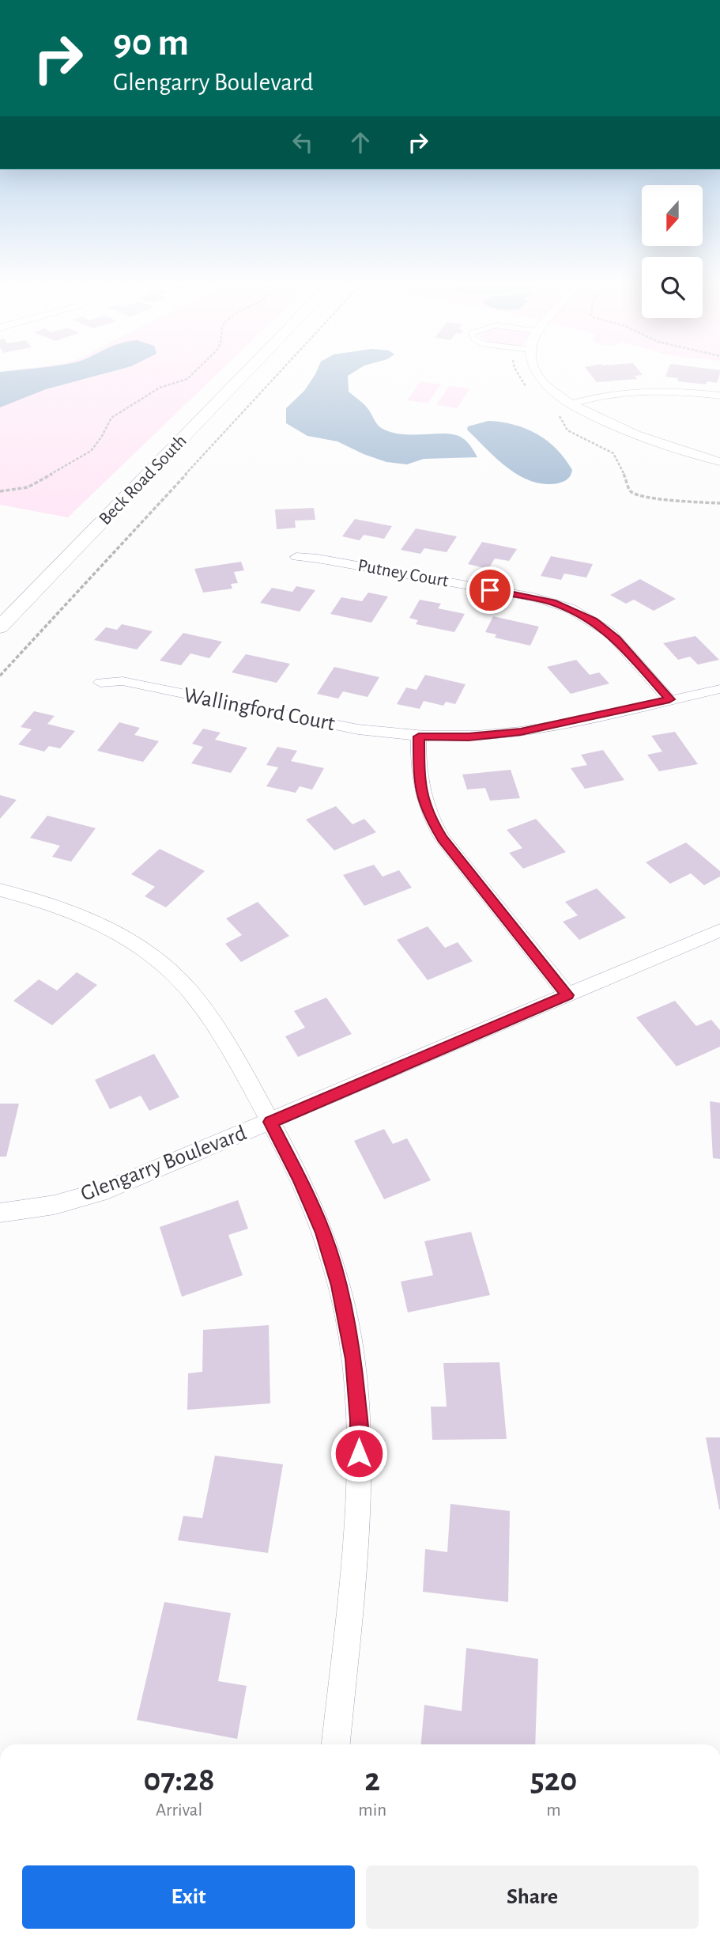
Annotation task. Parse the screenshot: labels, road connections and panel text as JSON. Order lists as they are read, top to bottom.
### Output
{
  "streets": {
    "main road": ["Beck Road South"],
    "street": ["Putney Court", "Wallingford Court", "Glengarry Boulevard"]
  },
  "crossings": [
    ["Putney Court", "Wallingford Court"]
  ],
  "north": "bottom",
  "page": {
    "turn": ["90 m", "Glengarry Boulevard"],
    "eta": [
      "07:28",
      "Arrival",
      "2",
      "min",
      "520",
      "m"
    ],
    "buttons": ["Exit", "Share"]
  }
}
